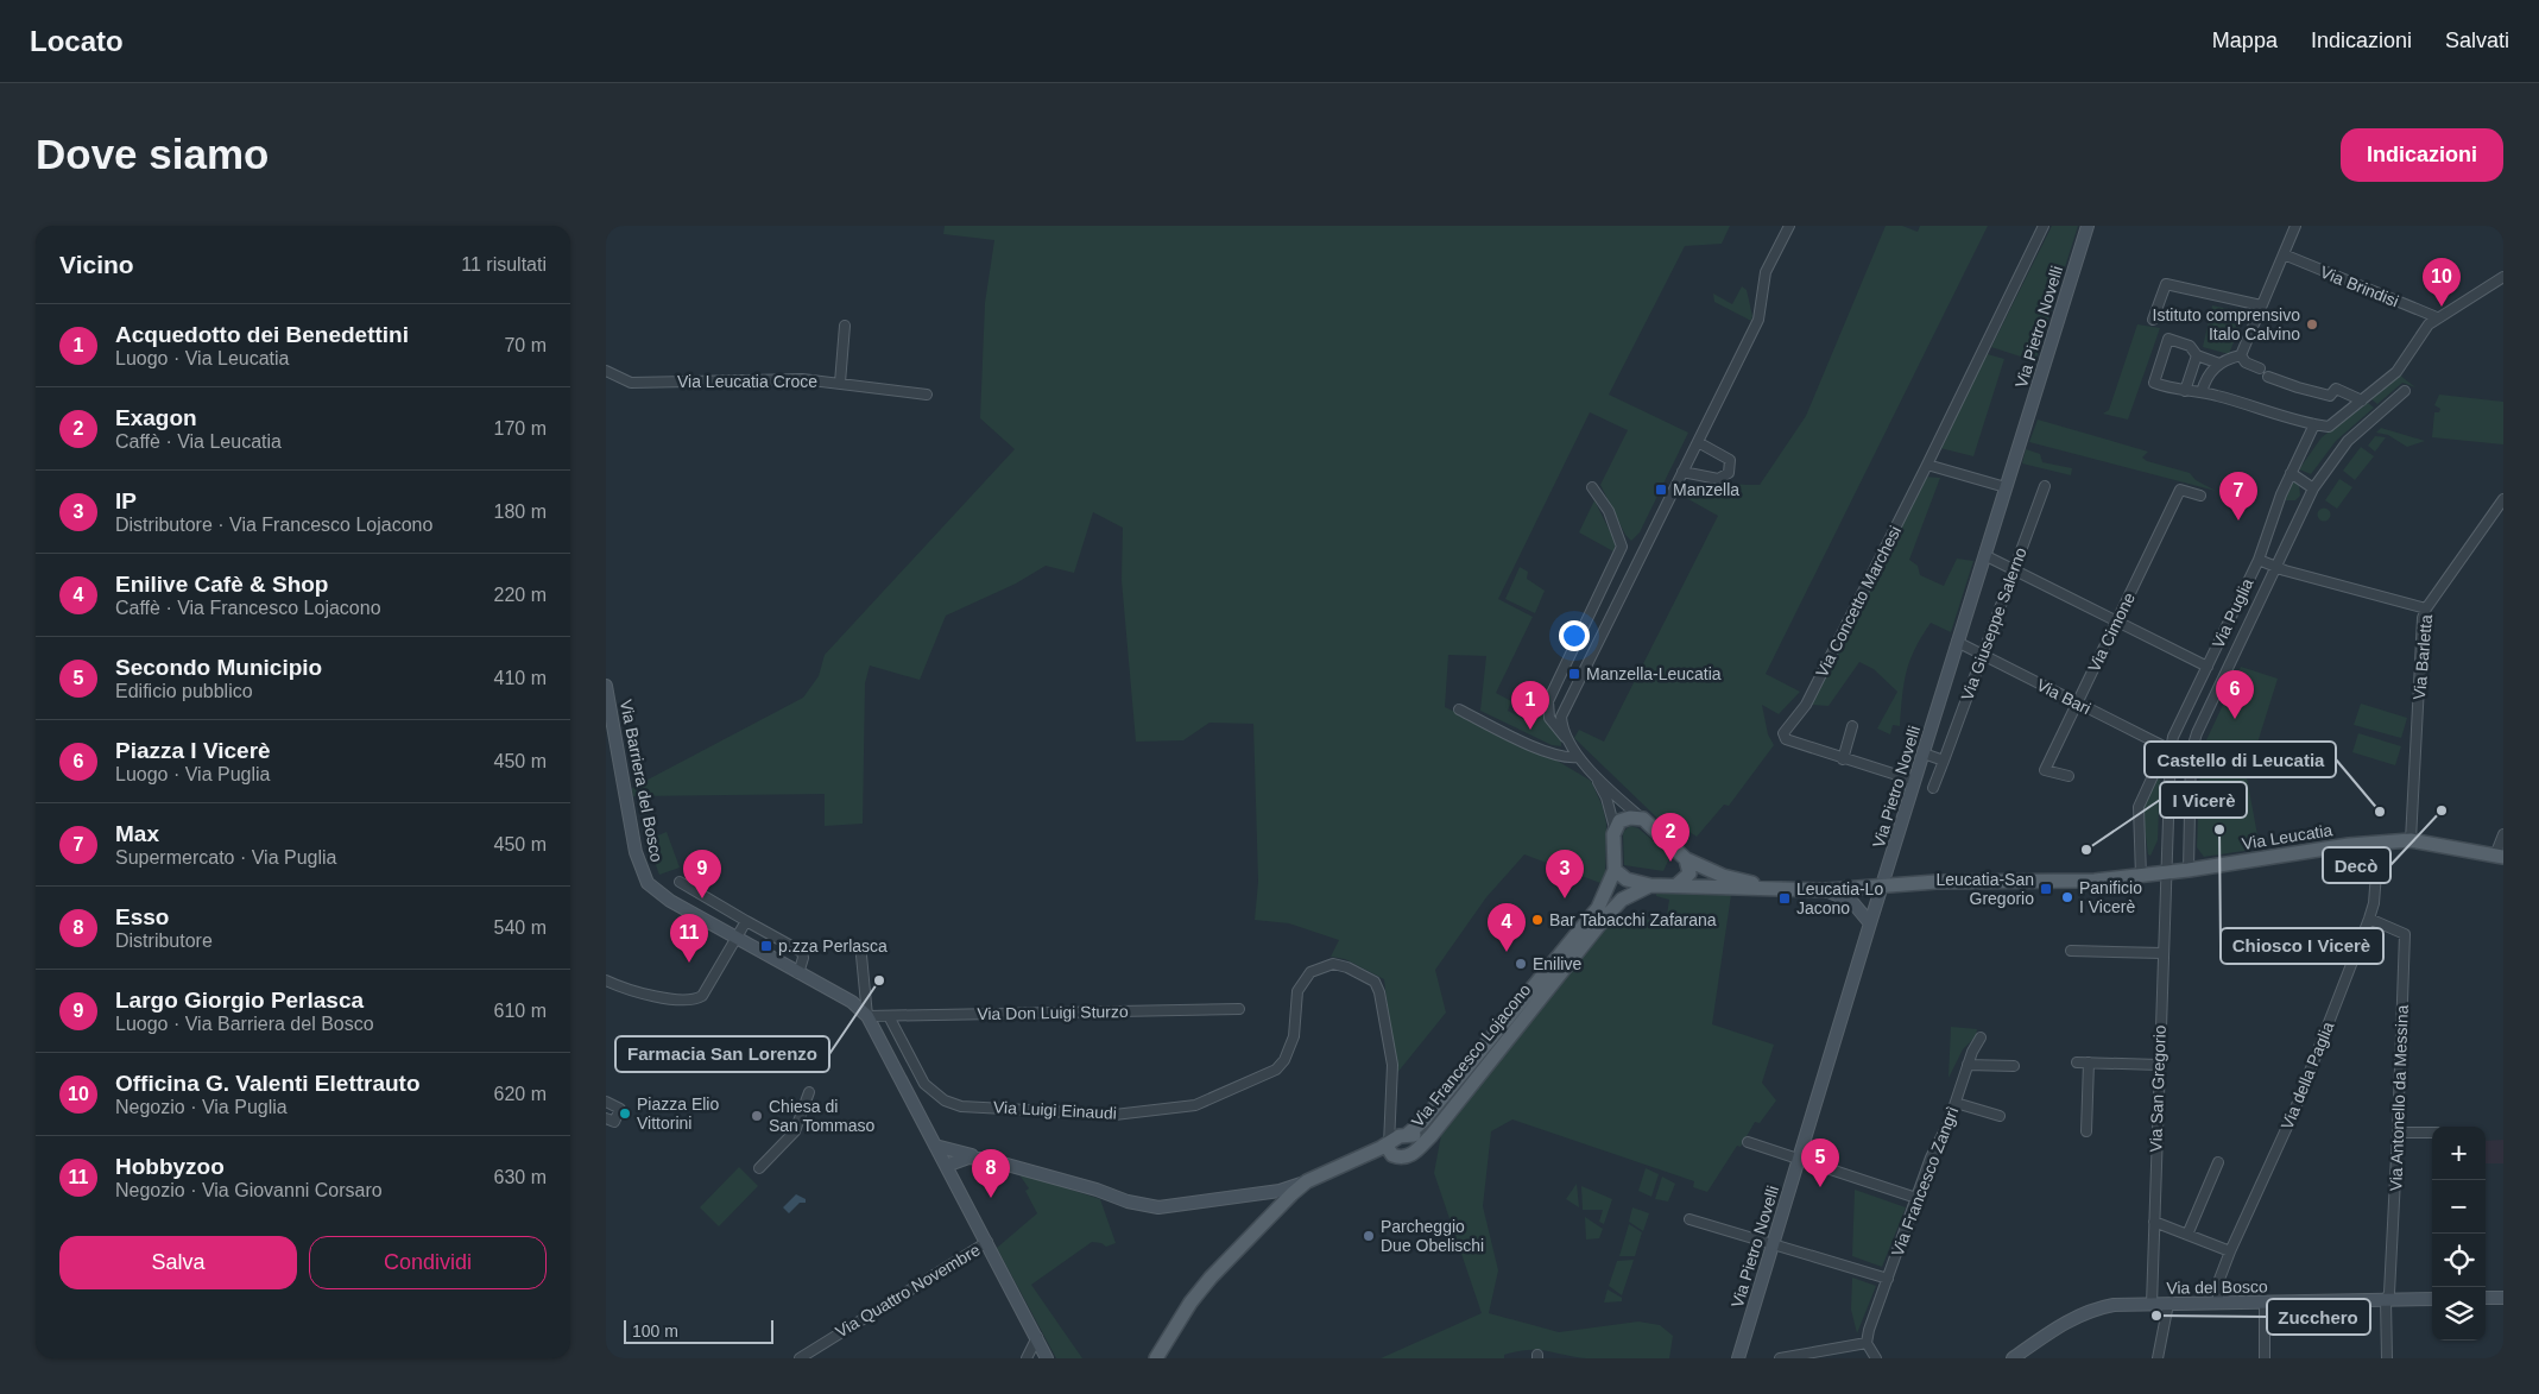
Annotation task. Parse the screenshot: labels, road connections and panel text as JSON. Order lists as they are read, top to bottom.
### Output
{
  "streets": {
    "main road": [
      "Via Pietro Novelli",
      "Via Barriera del Bosco",
      "Via Leucatia",
      "Via Francesco Lojacono",
      "Via del Bosco"
    ],
    "street": [
      "Via Brindisi",
      "Via Leucatia Croce",
      "Via Concetto Marchesi",
      "Via Puglia",
      "Via Giuseppe Salerno",
      "Via Cimone",
      "Via Barletta",
      "Via Bari",
      "Via Don Luigi Sturzo",
      "Via della Paglia",
      "Via San Gregorio",
      "Via Antonello da Messina",
      "Via Luigi Einaudi",
      "Via Francesco Zangrì",
      "Via Quattro Novembre"
    ]
  },
  "crossings": [
    ["Via Pietro Novelli", "Via Bari"],
    ["Via Pietro Novelli", "Via Leucatia"],
    ["Via Puglia", "Via Bari"],
    ["Via Puglia", "Via Leucatia"],
    ["Via Puglia", "Via San Gregorio"],
    ["Via Giuseppe Salerno", "Via Bari"],
    ["Via Cimone", "Via Bari"],
    ["Via Barletta", "Via Leucatia"],
    ["Via Barriera del Bosco", "Via Don Luigi Sturzo"],
    ["Via Barriera del Bosco", "Via Quattro Novembre"],
    ["Via Leucatia", "Via Francesco Lojacono"],
    ["Via Leucatia", "Via della Paglia"],
    ["Via Leucatia", "Via San Gregorio"],
    ["Via Don Luigi Sturzo", "Via Luigi Einaudi"],
    ["Via Francesco Lojacono", "Via Luigi Einaudi"],
    ["Via della Paglia", "Via Antonello da Messina"],
    ["Via della Paglia", "Via del Bosco"],
    ["Via San Gregorio", "Via del Bosco"],
    ["Via Antonello da Messina", "Via del Bosco"]
  ],
  "places": {
    "other": [
      "Istituto comprensivo Italo Calvino",
      "Decò",
      "Castello di Leucatia",
      "Chiosco I Vicerè",
      "I Vicerè",
      "Panificio I Vicerè",
      "Bar Tabacchi Zafarana",
      "Enilive",
      "Farmacia San Lorenzo",
      "Piazza Elio Vittorini",
      "Chiesa di San Tommaso",
      "Parcheggio Due Obelischi",
      "Zucchero"
    ],
    "transit": [
      "Manzella",
      "Manzella-Leucatia",
      "Leucatia-San Gregorio",
      "Leucatia-Lo Jacono",
      "p.zza Perlasca"
    ]
  },
  "scale_bar": "100 m",
  "page": {
    "header": "Locato",
    "nav": ["Mappa", "Indicazioni", "Salvati"],
    "buttons": [
      "Indicazioni",
      ["Salva", "Condividi"]
    ],
    "title": "Dove siamo",
    "heading": ["Vicino", "11 risultati"],
    "pins": [
      "10",
      "7",
      "6",
      "1",
      "2",
      "3",
      "9",
      "4",
      "11",
      "5",
      "8"
    ],
    "list": [
      {
        "mark": "1",
        "name": "Acquedotto dei Benedettini",
        "note": "Luogo · Via Leucatia",
        "value": "70 m"
      },
      {
        "mark": "2",
        "name": "Exagon",
        "note": "Caffè · Via Leucatia",
        "value": "170 m"
      },
      {
        "mark": "3",
        "name": "IP",
        "note": "Distributore · Via Francesco Lojacono",
        "value": "180 m"
      },
      {
        "mark": "4",
        "name": "Enilive Cafè & Shop",
        "note": "Caffè · Via Francesco Lojacono",
        "value": "220 m"
      },
      {
        "mark": "5",
        "name": "Secondo Municipio",
        "note": "Edificio pubblico",
        "value": "410 m"
      },
      {
        "mark": "6",
        "name": "Piazza I Vicerè",
        "note": "Luogo · Via Puglia",
        "value": "450 m"
      },
      {
        "mark": "7",
        "name": "Max",
        "note": "Supermercato · Via Puglia",
        "value": "450 m"
      },
      {
        "mark": "8",
        "name": "Esso",
        "note": "Distributore",
        "value": "540 m"
      },
      {
        "mark": "9",
        "name": "Largo Giorgio Perlasca",
        "note": "Luogo · Via Barriera del Bosco",
        "value": "610 m"
      },
      {
        "mark": "10",
        "name": "Officina G. Valenti Elettrauto",
        "note": "Negozio · Via Puglia",
        "value": "620 m"
      },
      {
        "mark": "11",
        "name": "Hobbyzoo",
        "note": "Negozio · Via Giovanni Corsaro",
        "value": "630 m"
      }
    ],
    "map_buttons": ["+", "−"],
    "scale": "100 m"
  }
}
